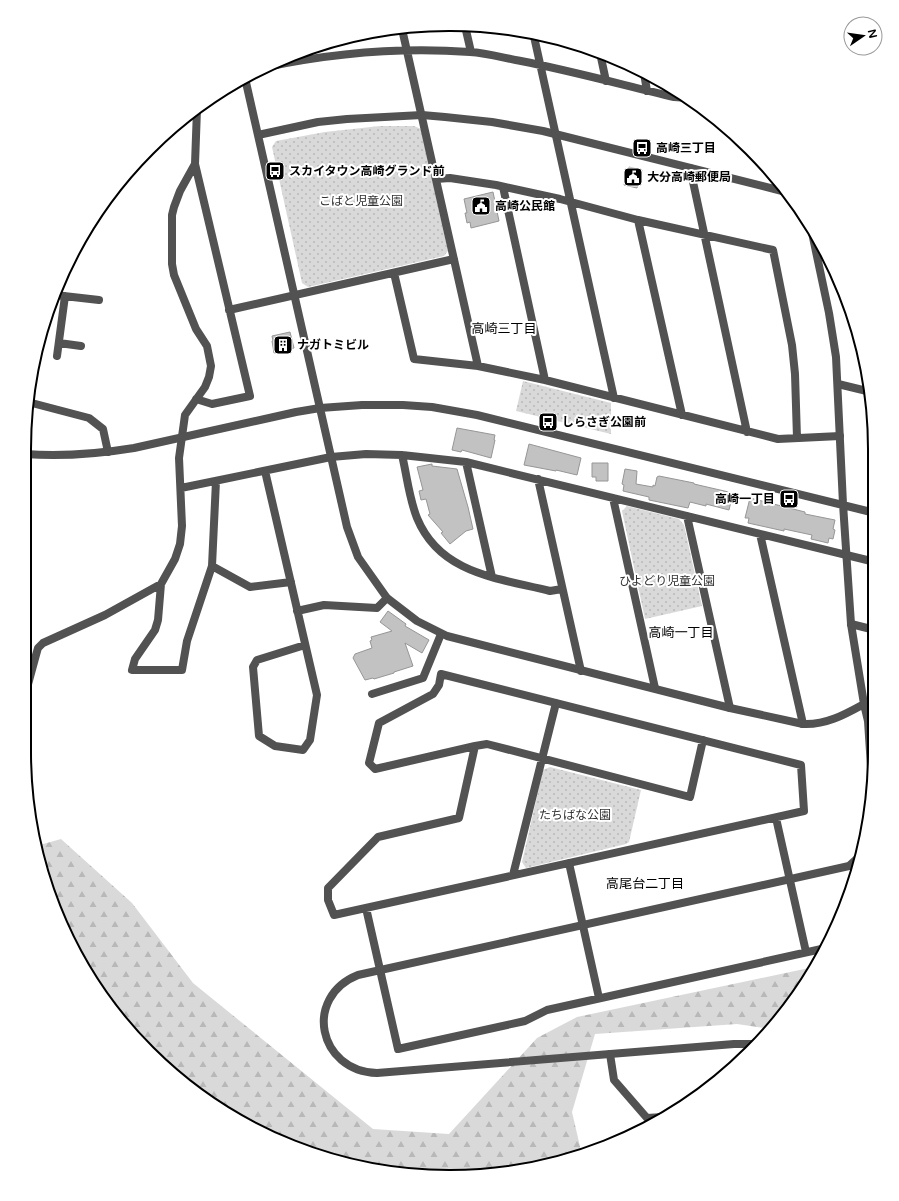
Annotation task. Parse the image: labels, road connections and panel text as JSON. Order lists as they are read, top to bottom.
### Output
{
  "districts": ["高崎三丁目", "高崎一丁目", "高尾台二丁目"],
  "parks": ["こばと児童公園", "ひよどり児童公園", "たちばな公園"],
  "places": {
    "bus stop": [
      "高崎三丁目",
      "スカイタウン高崎グランド前",
      "しらさぎ公園前",
      "高崎一丁目"
    ],
    "public building": ["大分高崎郵便局", "高崎公民館"],
    "building": ["ナガトミビル"]
  },
  "north": "right"
}
